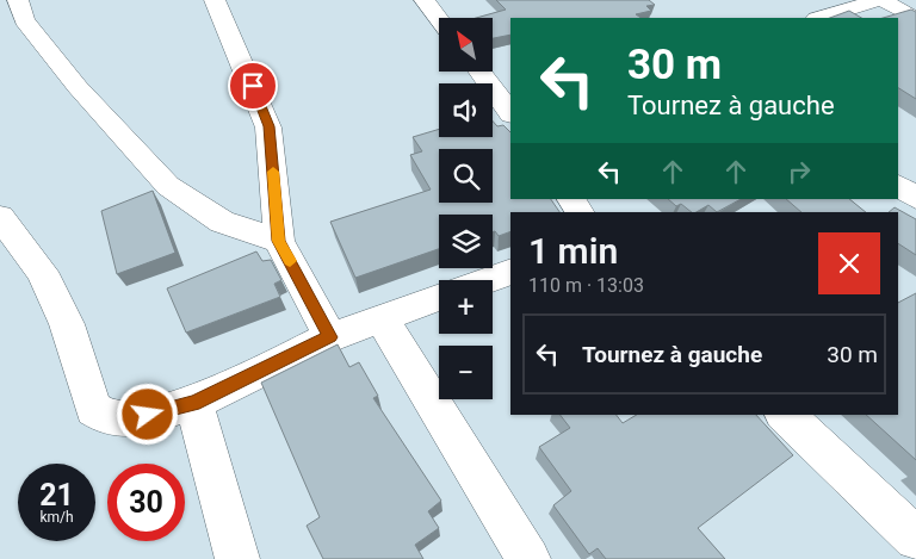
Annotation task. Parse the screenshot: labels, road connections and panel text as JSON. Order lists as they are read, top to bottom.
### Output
{
  "north": "top left",
  "page": {
    "map_buttons": ["+", "−"],
    "turn": ["30 m", "Tournez à gauche"],
    "heading": ["1 min", "110 m · 13:03"],
    "list": [
      {
        "name": "Tournez à gauche",
        "value": "30 m"
      }
    ],
    "speed": "21 km/h",
    "limit": "30"
  }
}
